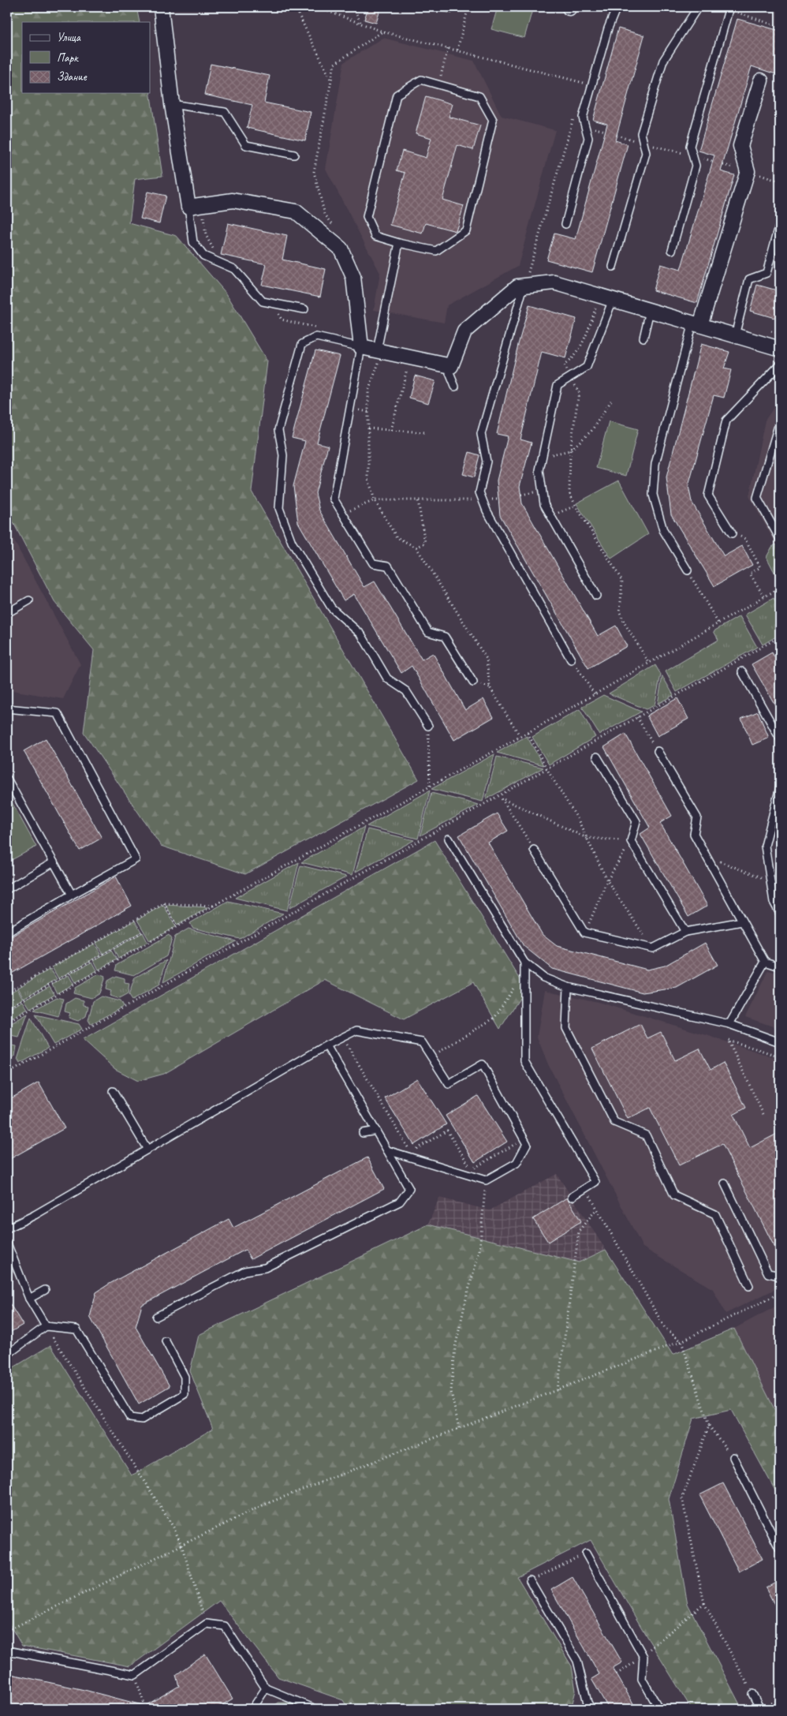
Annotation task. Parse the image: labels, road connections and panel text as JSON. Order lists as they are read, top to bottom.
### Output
{
  "legend": ["Улица", "Парк", "Здание"]
}
